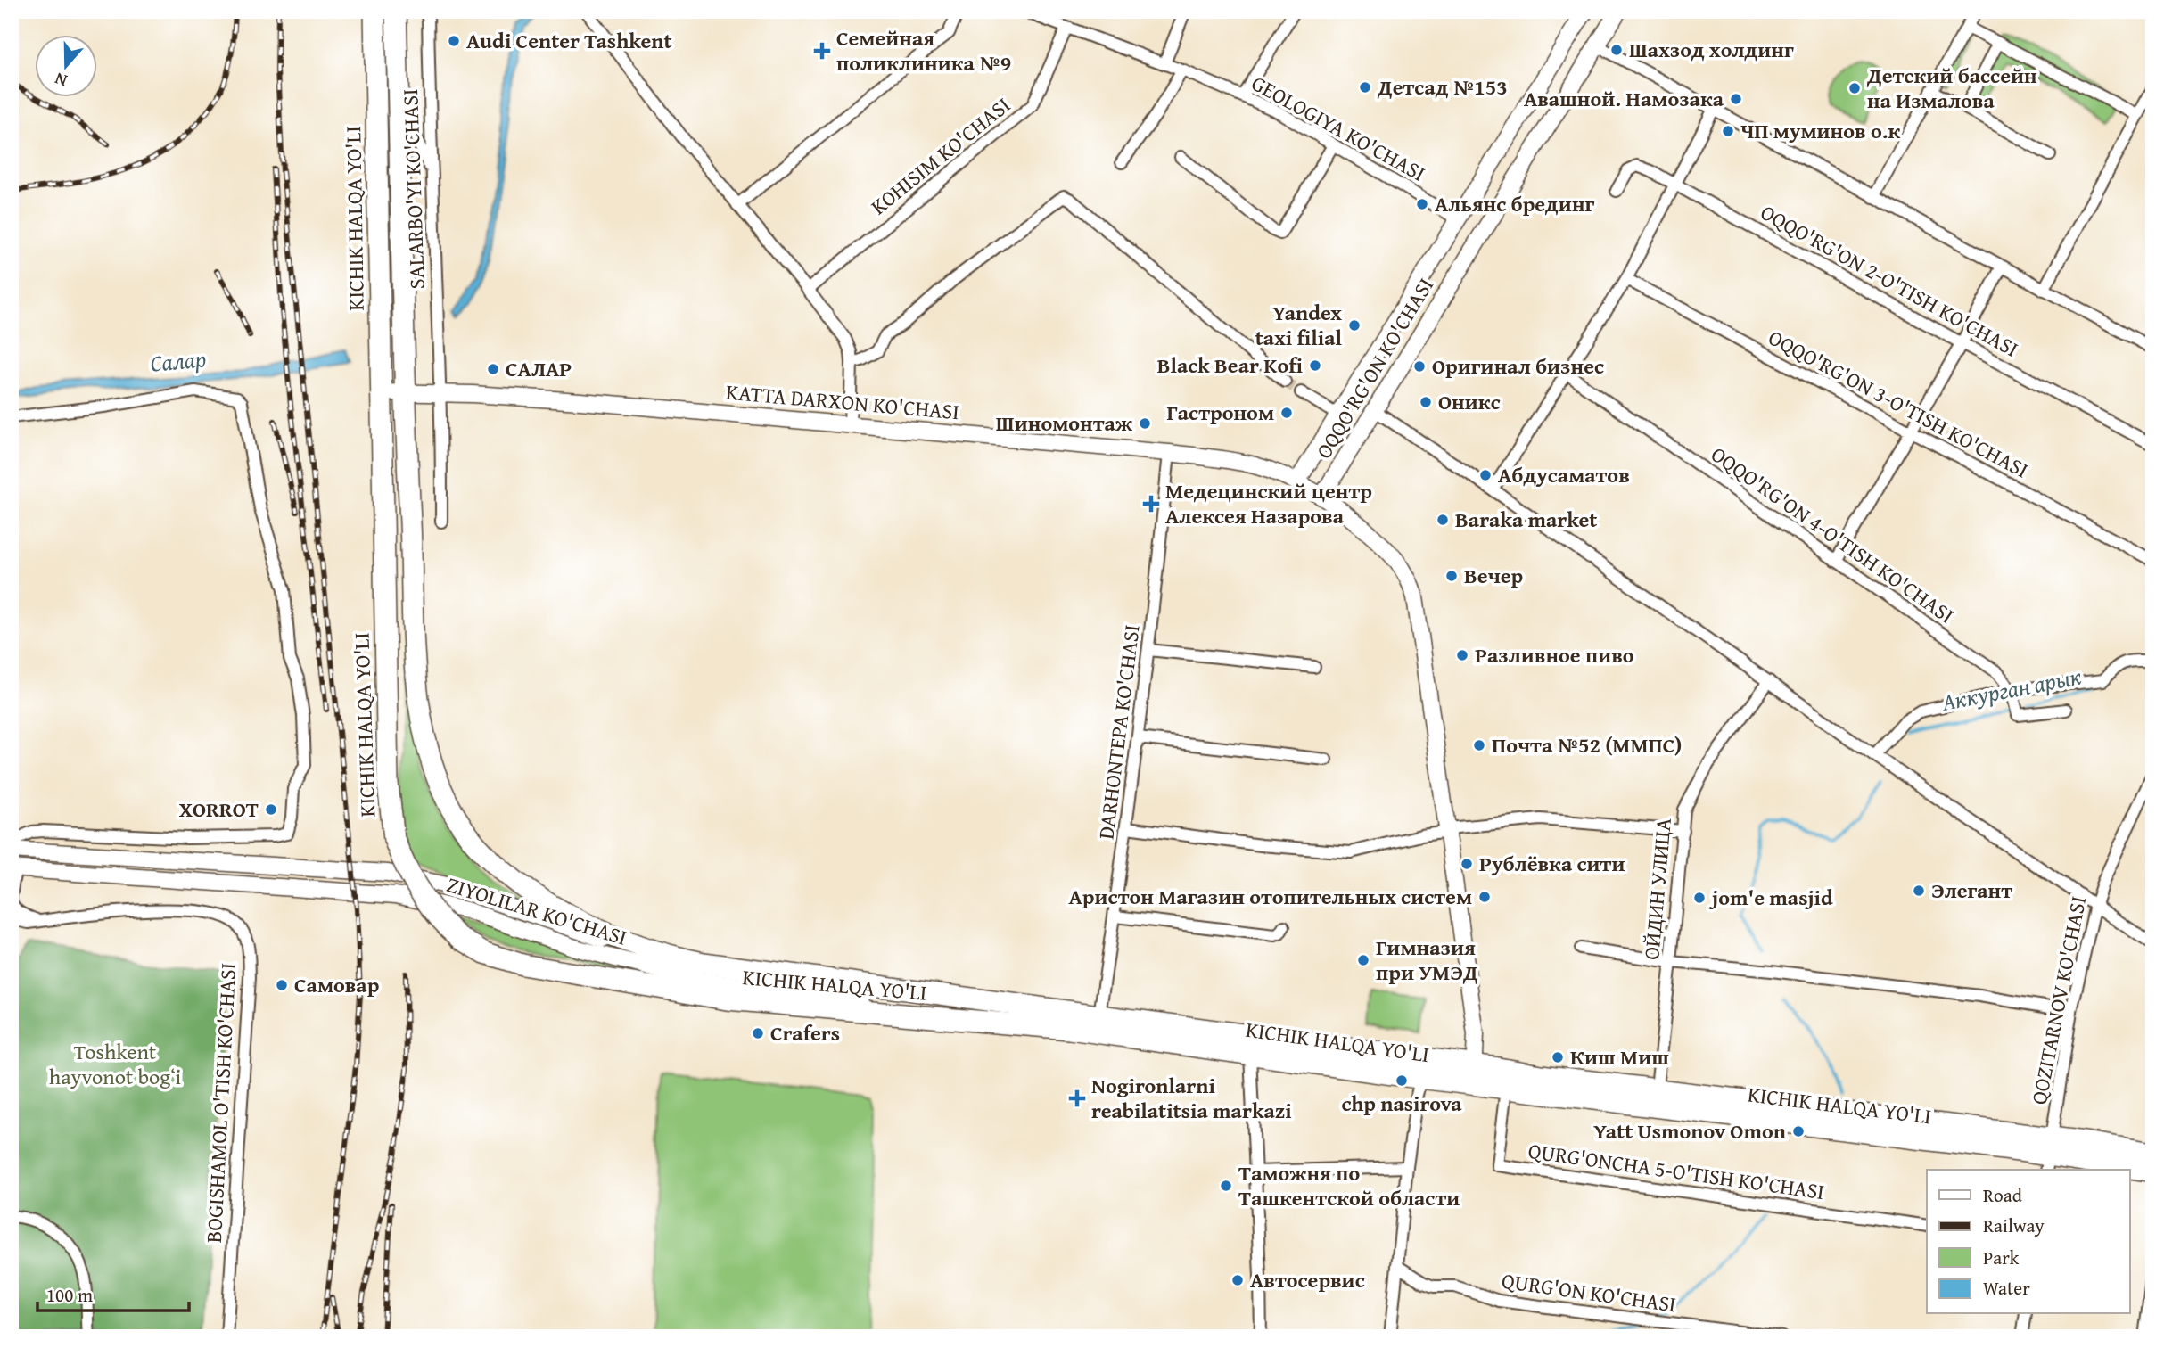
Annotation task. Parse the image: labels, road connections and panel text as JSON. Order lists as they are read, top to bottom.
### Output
{
  "streets": {
    "highway": ["KICHIK HALQA YO'LI"],
    "main road": ["OQQO'RG'ON KO'CHASI", "KATTA DARXON KO'CHASI", "ZIYOLILAR KO'CHASI"],
    "street": [
      "GEOLOGIYA KO'CHASI",
      "KOHISIM KO'CHASI",
      "SALARBO'YI KO'CHASI",
      "OQQO'RG'ON 2-O'TISH KO'CHASI",
      "OQQO'RG'ON 3-O'TISH KO'CHASI",
      "OQQO'RG'ON 4-O'TISH KO'CHASI",
      "DARHONTEPA KO'CHASI",
      "ОЙДИН УЛИЦА",
      "QOZITARNOV KO'CHASI",
      "BOGISHAMOL O'TISH KO'CHASI",
      "QURG'ONCHA 5-O'TISH KO'CHASI",
      "QURG'ON KO'CHASI"
    ]
  },
  "crossings": [
    ["GEOLOGIYA KO'CHASI", "KOHISIM KO'CHASI"],
    ["GEOLOGIYA KO'CHASI", "OQQO'RG'ON KO'CHASI"],
    ["SALARBO'YI KO'CHASI", "KATTA DARXON KO'CHASI"],
    ["KICHIK HALQA YO'LI", "KATTA DARXON KO'CHASI"],
    ["KICHIK HALQA YO'LI", "DARHONTEPA KO'CHASI"],
    ["KICHIK HALQA YO'LI", "ОЙДИН УЛИЦА"],
    ["KICHIK HALQA YO'LI", "ZIYOLILAR KO'CHASI"],
    ["KICHIK HALQA YO'LI", "QOZITARNOV KO'CHASI"],
    ["KICHIK HALQA YO'LI", "QURG'ONCHA 5-O'TISH KO'CHASI"],
    ["OQQO'RG'ON KO'CHASI", "KATTA DARXON KO'CHASI"],
    ["KATTA DARXON KO'CHASI", "DARHONTEPA KO'CHASI"]
  ],
  "water": ["Салар", "Аккурган арык"],
  "parks": ["Toshkent hayvonot bogʻi"],
  "places": {
    "other": [
      "Audi Center Tashkent",
      "Шахзод холдинг",
      "Детсад №153",
      "Детский бассейн на Измалова",
      "Авашной. Намозака",
      "ЧП муминов о.к",
      "Альянс брединг",
      "Yandex taxi filial",
      "Black Bear Kofi",
      "Оригинал бизнес",
      "САЛАР",
      "Оникс",
      "Гастроном",
      "Шиномонтаж",
      "Абдусаматов",
      "Baraka market",
      "Вечер",
      "Разливное пиво",
      "Почта №52 (ММПС)",
      "XORROT",
      "Рублёвка сити",
      "Элегант",
      "Аристон Магазин отопительных систем",
      "jom'e masjid",
      "Гимназия при УМЭД",
      "Самовар",
      "Crafers",
      "Киш Миш",
      "chp nasirova",
      "Yatt Usmonov Omon",
      "Таможня по Ташкентской области",
      "Автосервис"
    ],
    "health": ["Семейная поликлиника №9", "Медецинский центр Алексея Назарова", "Nogironlarni reabilatitsia markazi"]
  },
  "legend": [
    "Road",
    "Railway",
    "Park",
    "Water"
  ],
  "scale_bar": "100 m",
  "north": "bottom"
}
